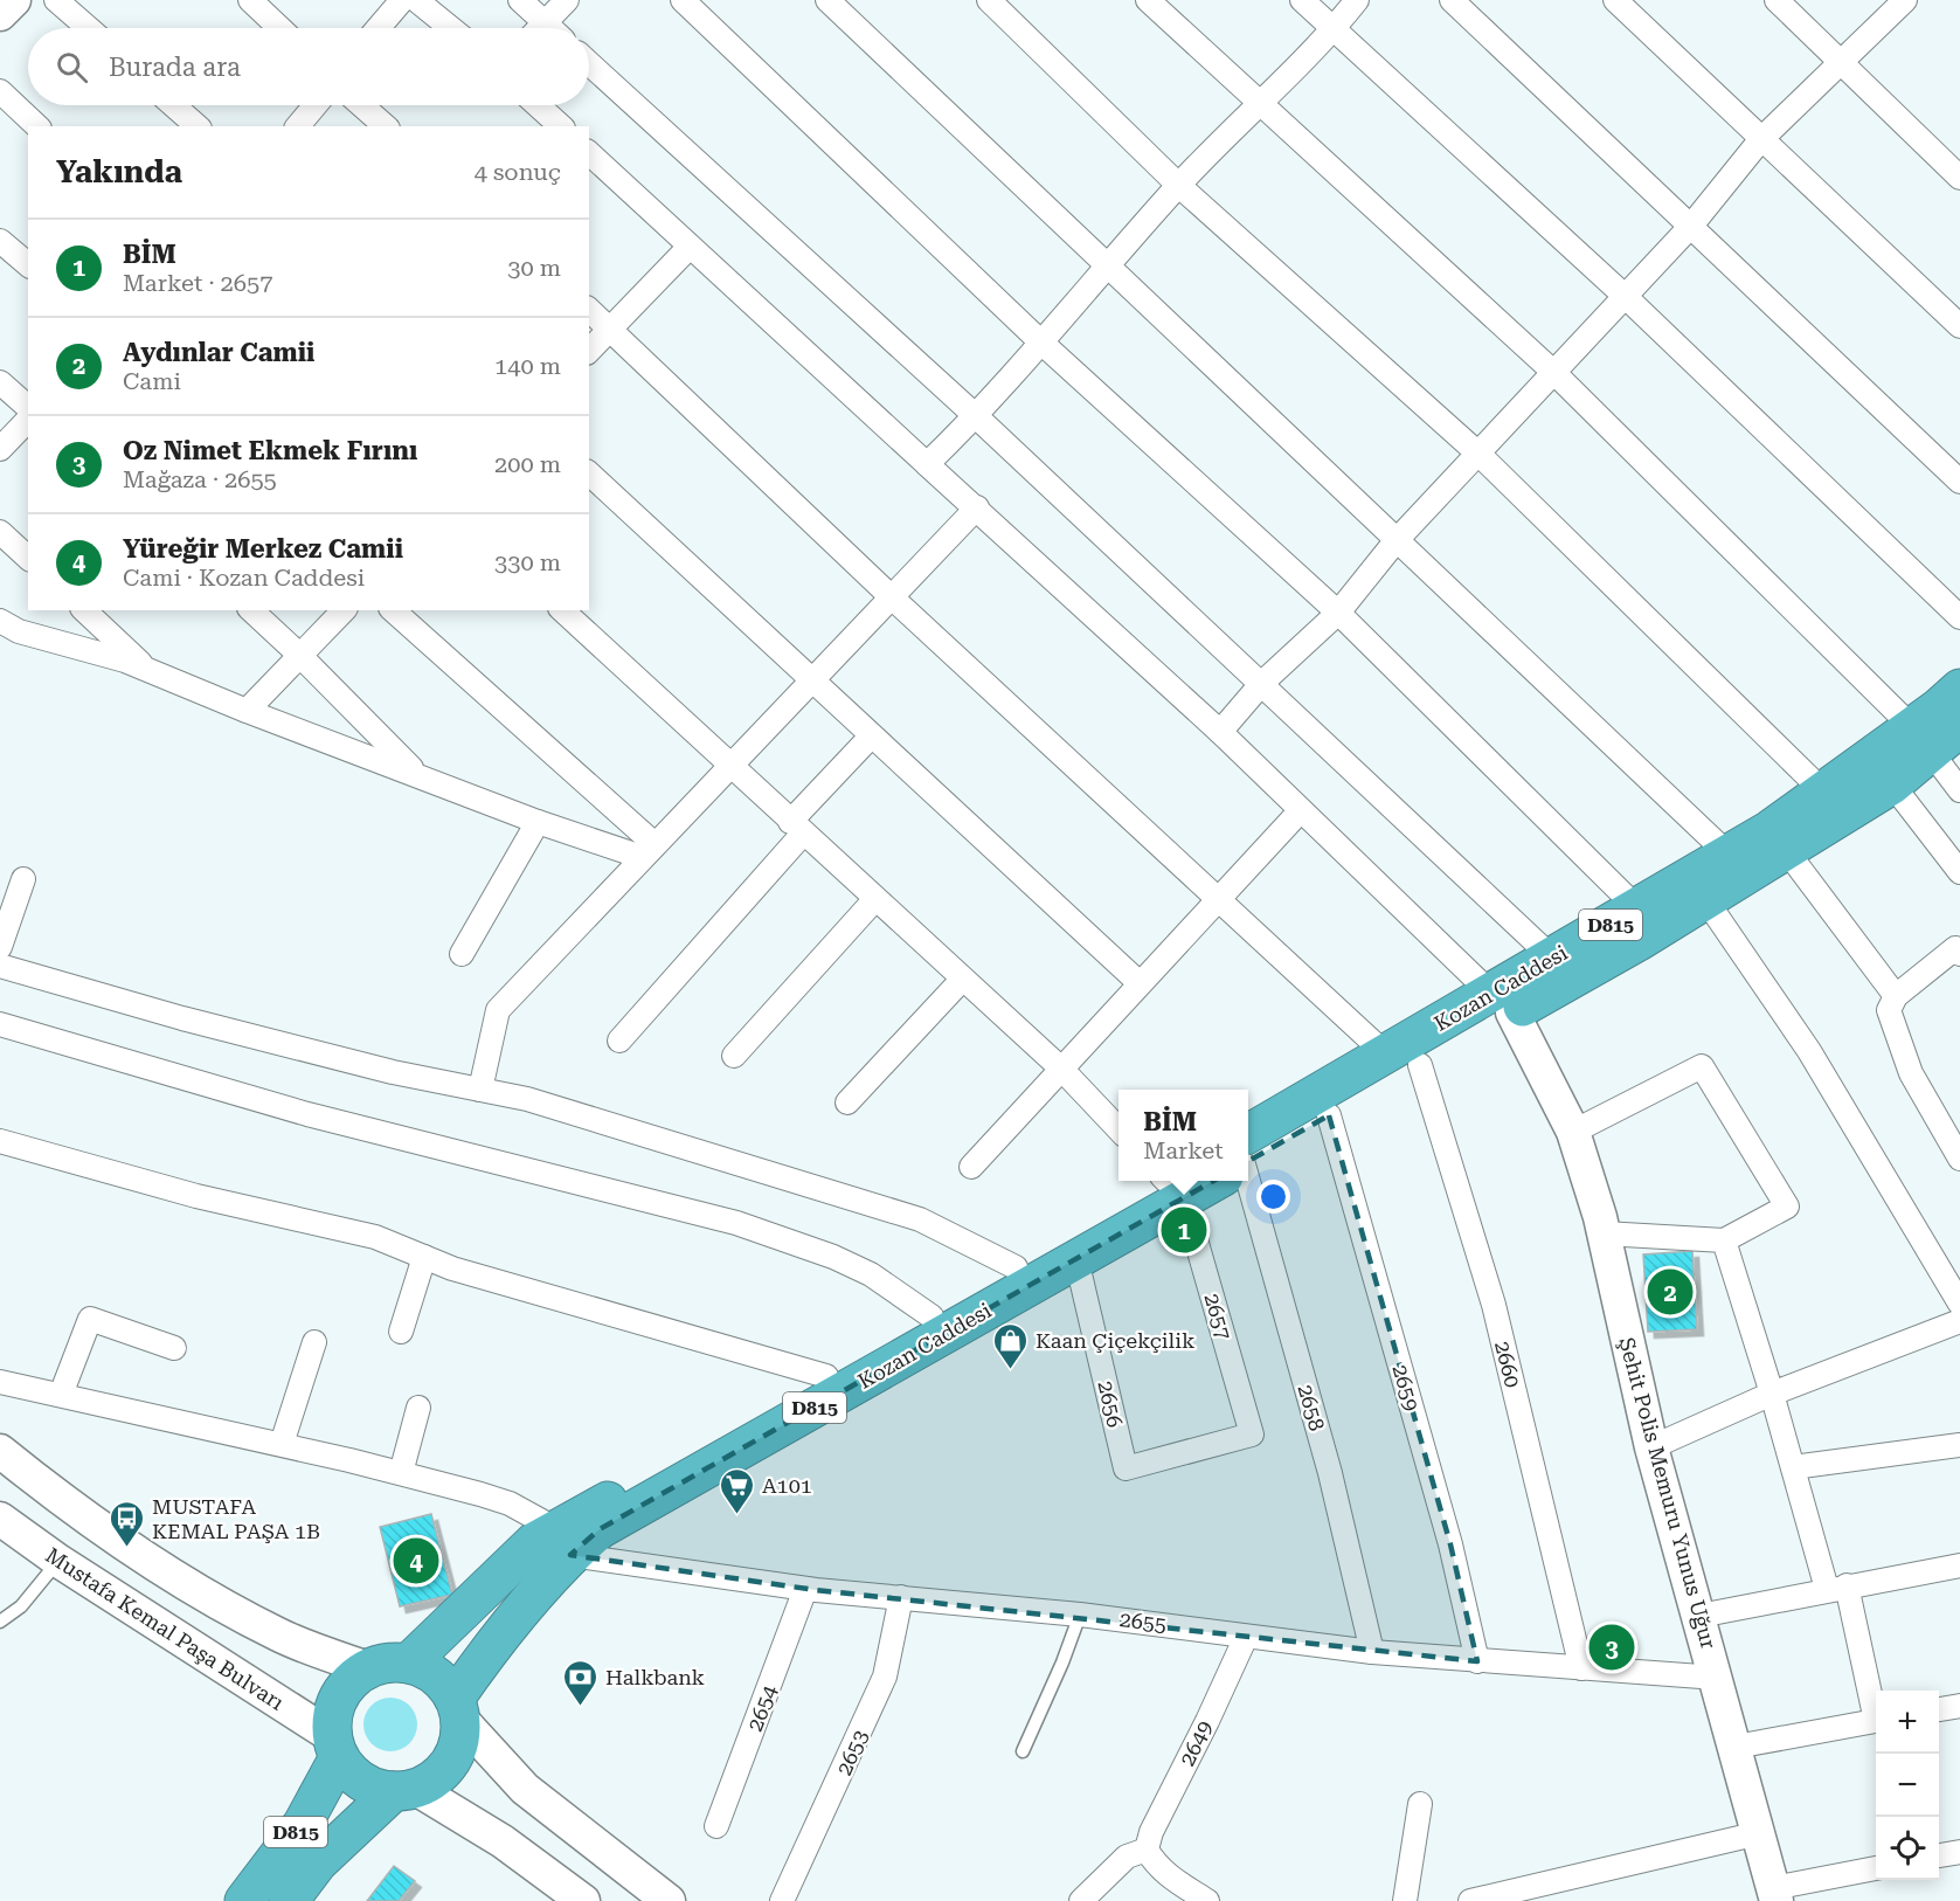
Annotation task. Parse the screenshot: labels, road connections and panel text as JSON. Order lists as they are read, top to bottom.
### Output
{
  "streets": {
    "highway": ["D815", "Kozan Caddesi"],
    "main road": ["Şehit Polis Memuru Yunus Uğur", "Mustafa Kemal Paşa Bulvarı"],
    "street": [
      "2657",
      "2660",
      "2659",
      "2656",
      "2658",
      "2655",
      "2654",
      "2649",
      "2653"
    ]
  },
  "crossings": [
    ["D815", "Kozan Caddesi"],
    ["D815", "Mustafa Kemal Paşa Bulvarı"],
    ["Kozan Caddesi", "2657"],
    ["Kozan Caddesi", "2660"],
    ["Kozan Caddesi", "2659"],
    ["Kozan Caddesi", "2656"],
    ["Kozan Caddesi", "Şehit Polis Memuru Yunus Uğur"],
    ["Kozan Caddesi", "2655"],
    ["Kozan Caddesi", "Mustafa Kemal Paşa Bulvarı"],
    ["2657", "2656"],
    ["2660", "2655"],
    ["2659", "2655"],
    ["2658", "2655"],
    ["Şehit Polis Memuru Yunus Uğur", "2655"],
    ["2655", "2654"],
    ["2655", "2649"],
    ["2655", "2653"]
  ],
  "places": {
    "shop": ["Kaan Çiçekçilik"],
    "supermarket": ["A101"],
    "bus stop": ["MUSTAFA KEMAL PAŞA 1B"],
    "bank": ["Halkbank"]
  },
  "page": {
    "search": "Burada ara",
    "heading": ["Yakında", "4 sonuç"],
    "list": [
      {
        "mark": "1",
        "name": "BİM",
        "note": "Market · 2657",
        "value": "30 m"
      },
      {
        "mark": "2",
        "name": "Aydınlar Camii",
        "note": "Cami",
        "value": "140 m"
      },
      {
        "mark": "3",
        "name": "Oz Nimet Ekmek Fırını",
        "note": "Mağaza · 2655",
        "value": "200 m"
      },
      {
        "mark": "4",
        "name": "Yüreğir Merkez Camii",
        "note": "Cami · Kozan Caddesi",
        "value": "330 m"
      }
    ],
    "popup": ["BİM", "Market"],
    "pins": [
      "1",
      "2",
      "4",
      "3"
    ],
    "map_buttons": ["+", "−"]
  }
}
